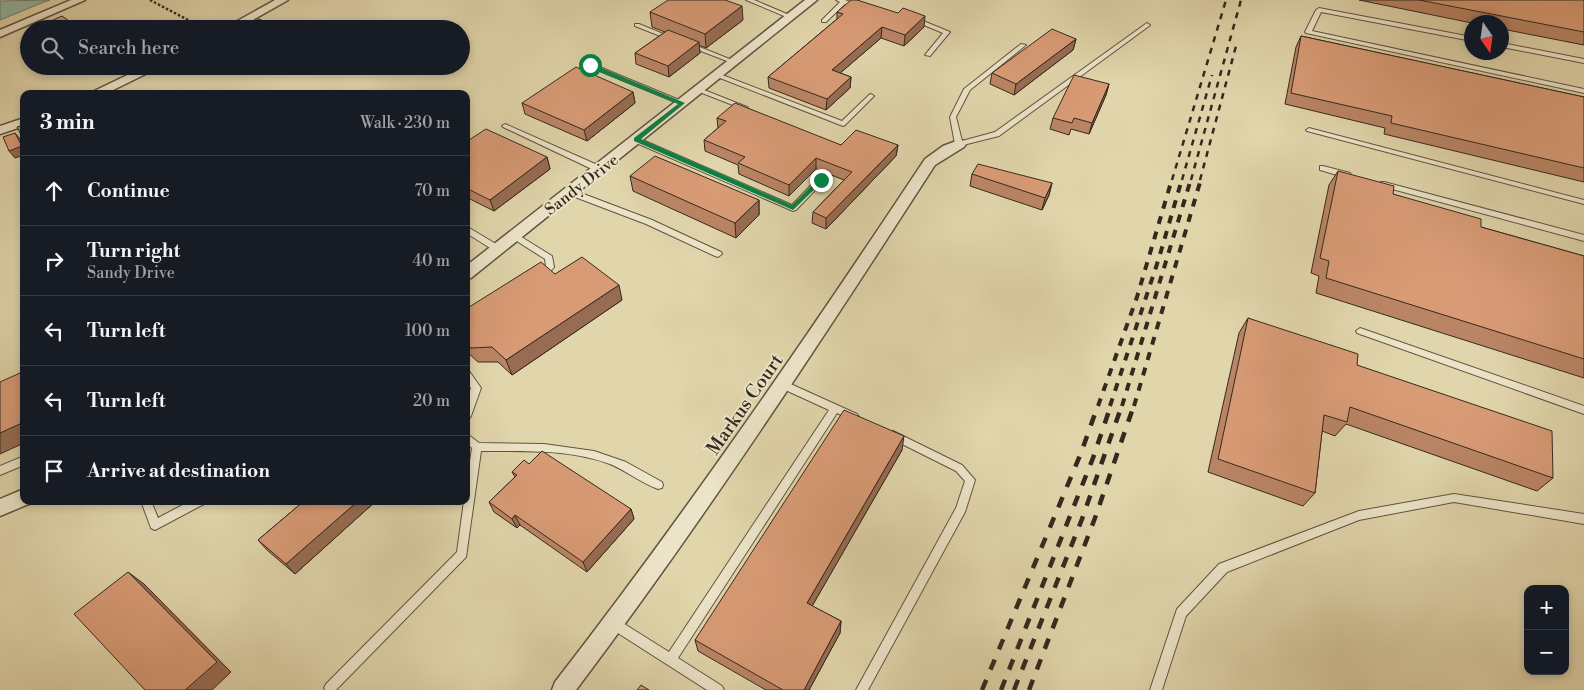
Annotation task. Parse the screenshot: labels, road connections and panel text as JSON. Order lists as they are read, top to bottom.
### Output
{
  "streets": {
    "street": ["Sandy Drive", "Markus Court"]
  },
  "north": "bottom",
  "page": {
    "search": "Search here",
    "heading": ["3 min", "Walk · 230 m"],
    "list": [
      ["Continue", "70 m"],
      ["Turn right", "Sandy Drive", "40 m"],
      ["Turn left", "100 m"],
      ["Turn left", "20 m"],
      "Arrive at destination"
    ],
    "map_buttons": ["+", "−"]
  }
}
